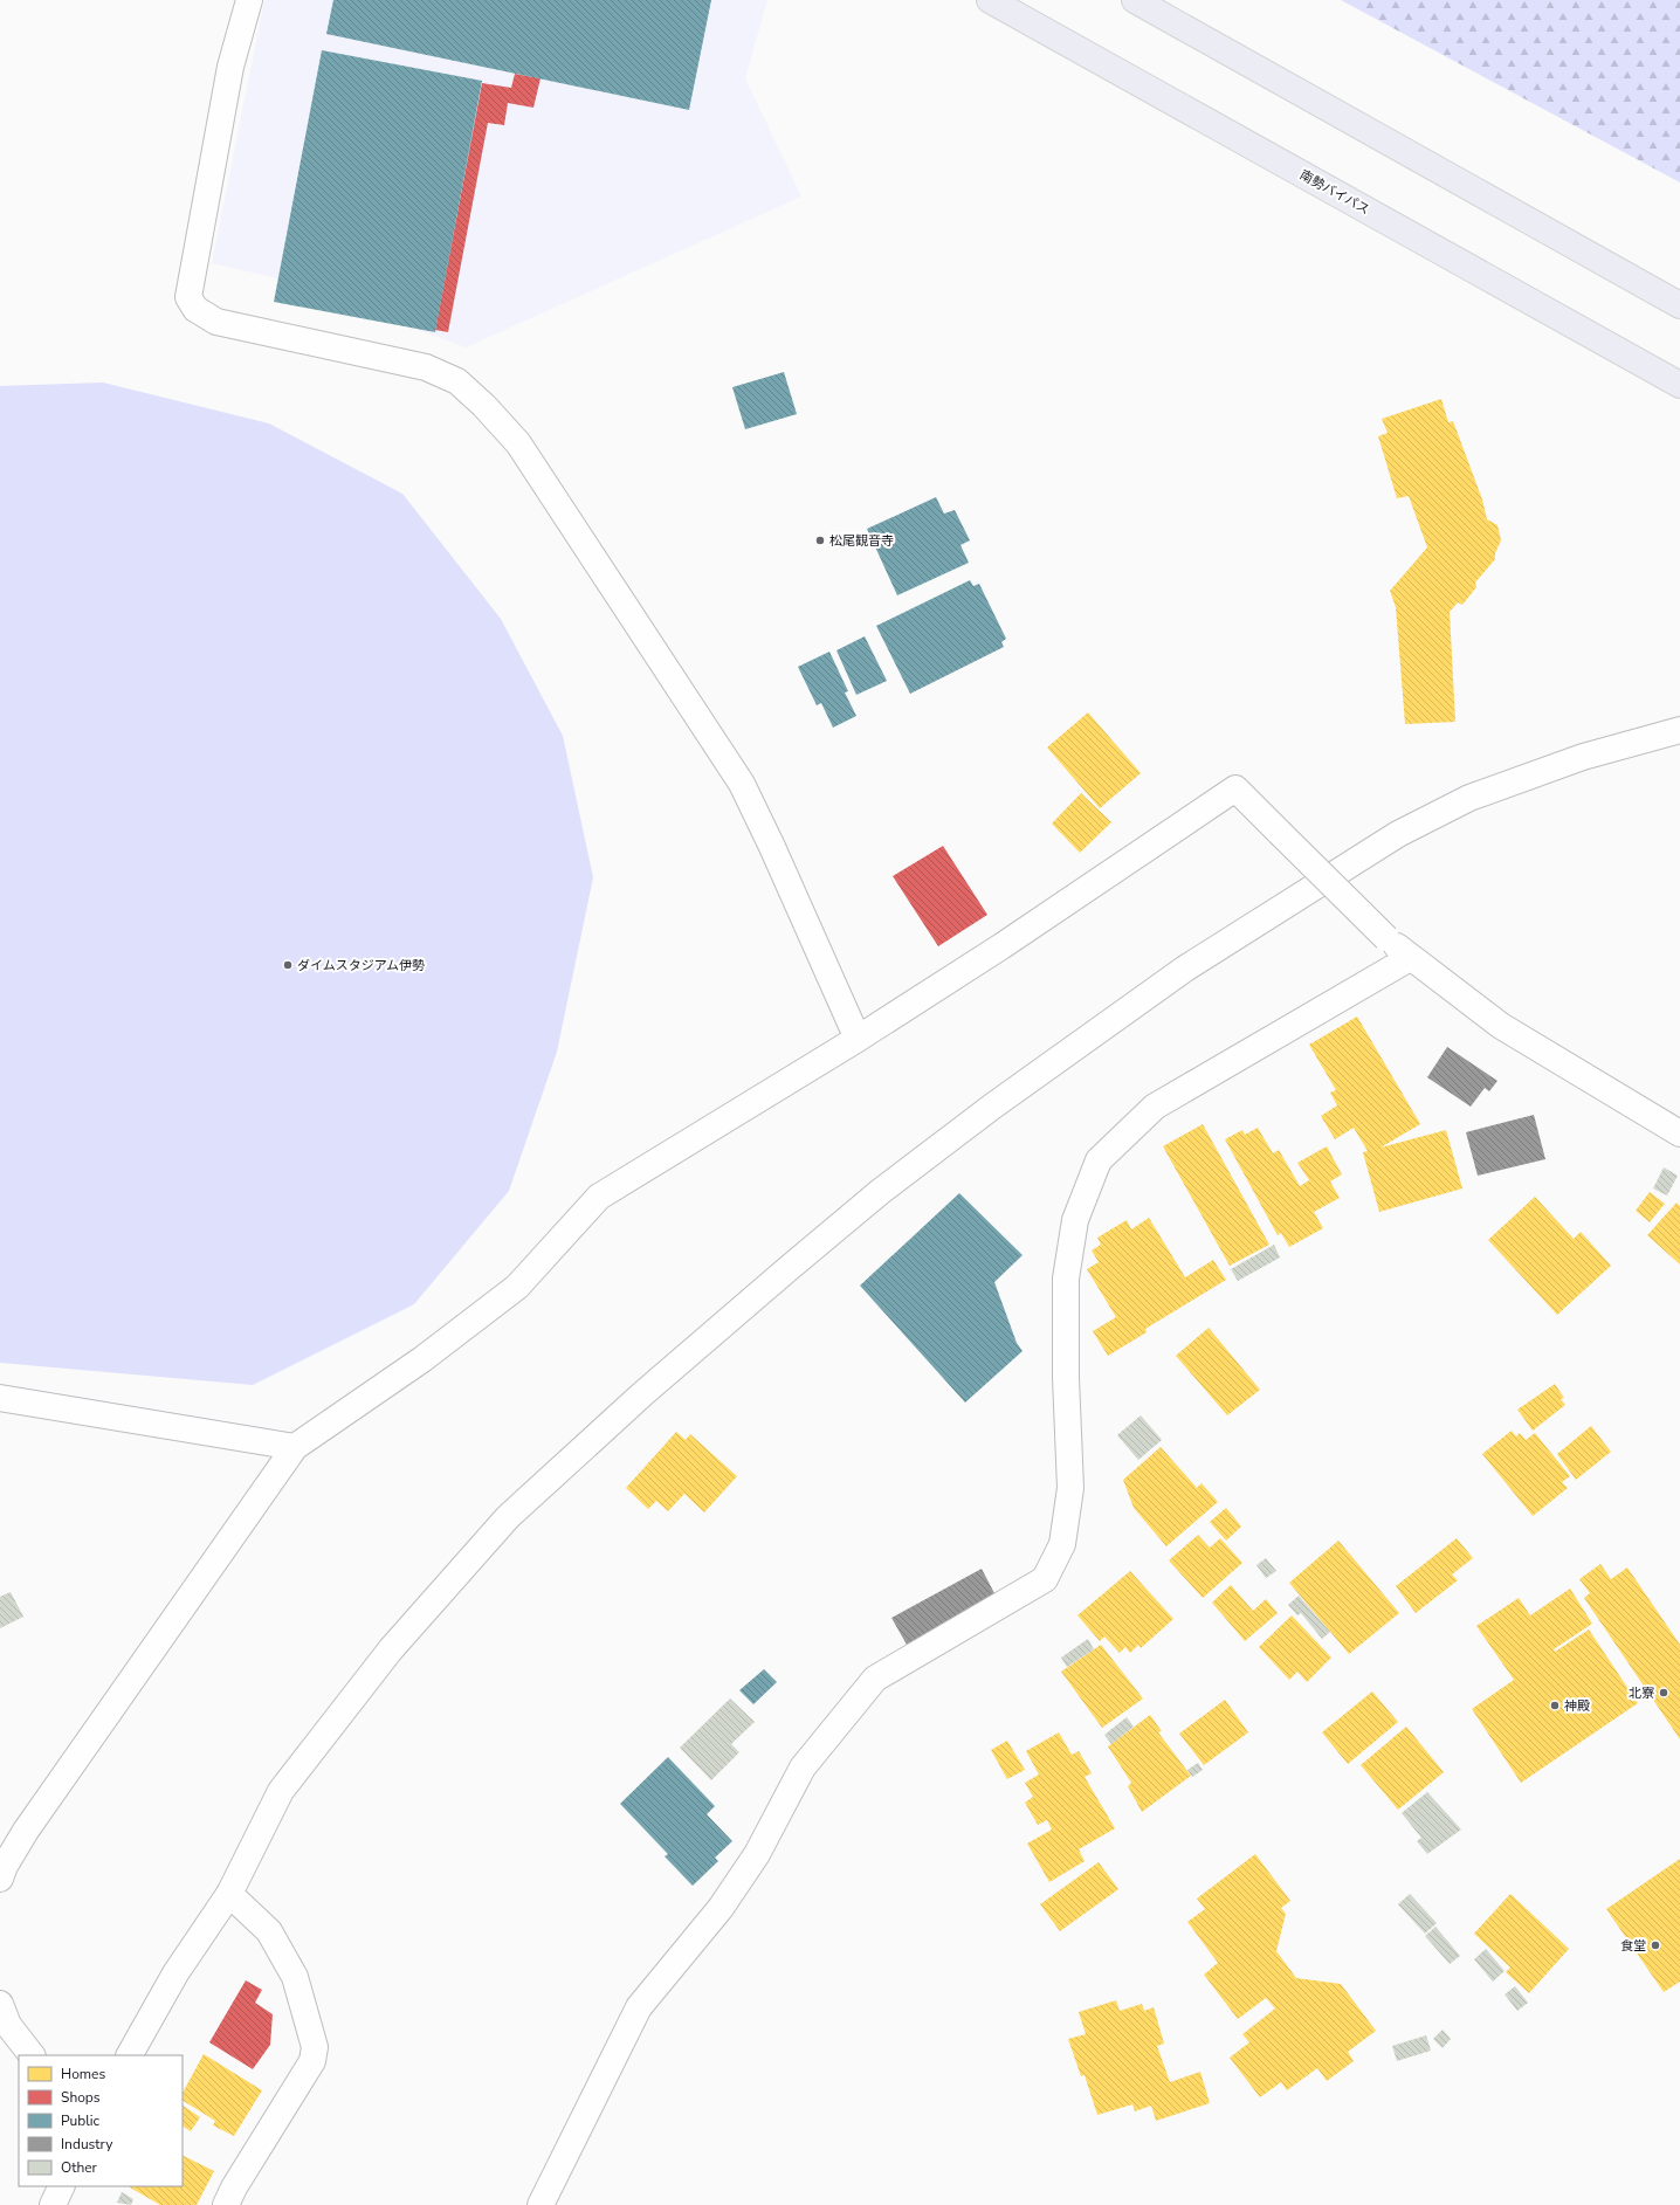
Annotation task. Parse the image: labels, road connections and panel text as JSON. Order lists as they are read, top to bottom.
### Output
{
  "streets": {
    "highway": ["南勢バイパス"]
  },
  "places": [
    "松尾観音寺",
    "ダイムスタジアム伊勢",
    "北寮",
    "神殿",
    "食堂"
  ],
  "legend": [
    "Homes",
    "Shops",
    "Public",
    "Industry",
    "Other"
  ]
}
